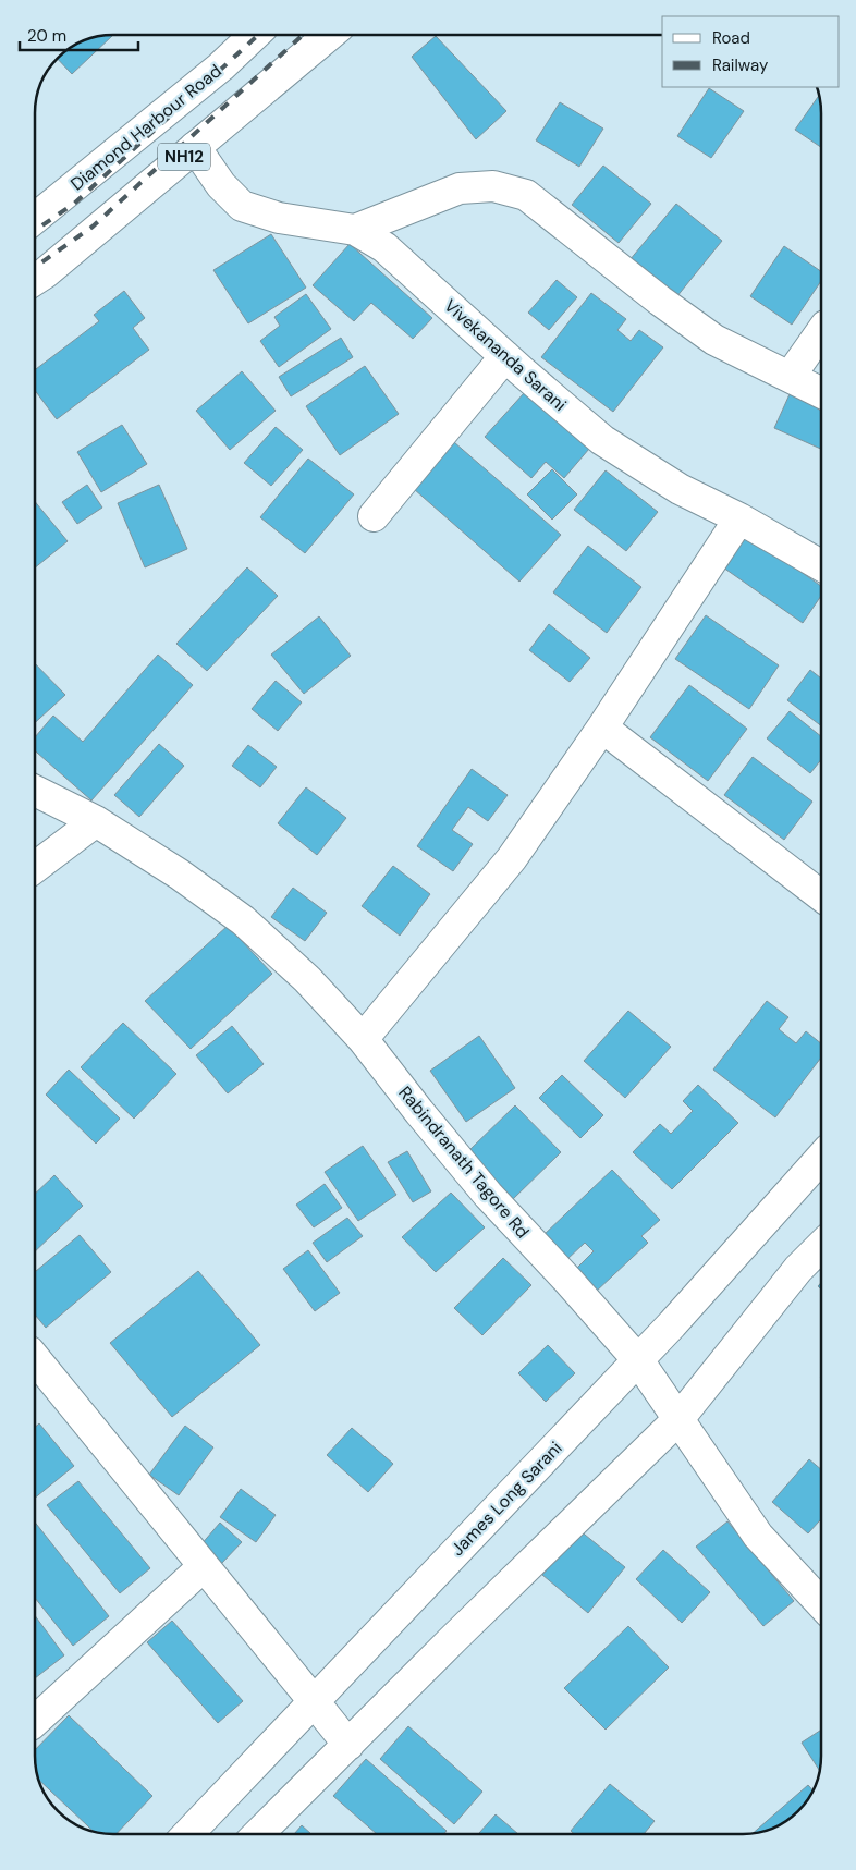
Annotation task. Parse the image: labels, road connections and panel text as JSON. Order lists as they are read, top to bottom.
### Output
{
  "streets": {
    "main road": [
      "Diamond Harbour Road",
      "NH12",
      "Vivekananda Sarani",
      "Rabindranath Tagore Rd",
      "James Long Sarani"
    ]
  },
  "crossings": [
    ["NH12", "Vivekananda Sarani"],
    ["Rabindranath Tagore Rd", "James Long Sarani"]
  ],
  "legend": ["Road", "Railway"],
  "scale_bar": "20 m"
}
